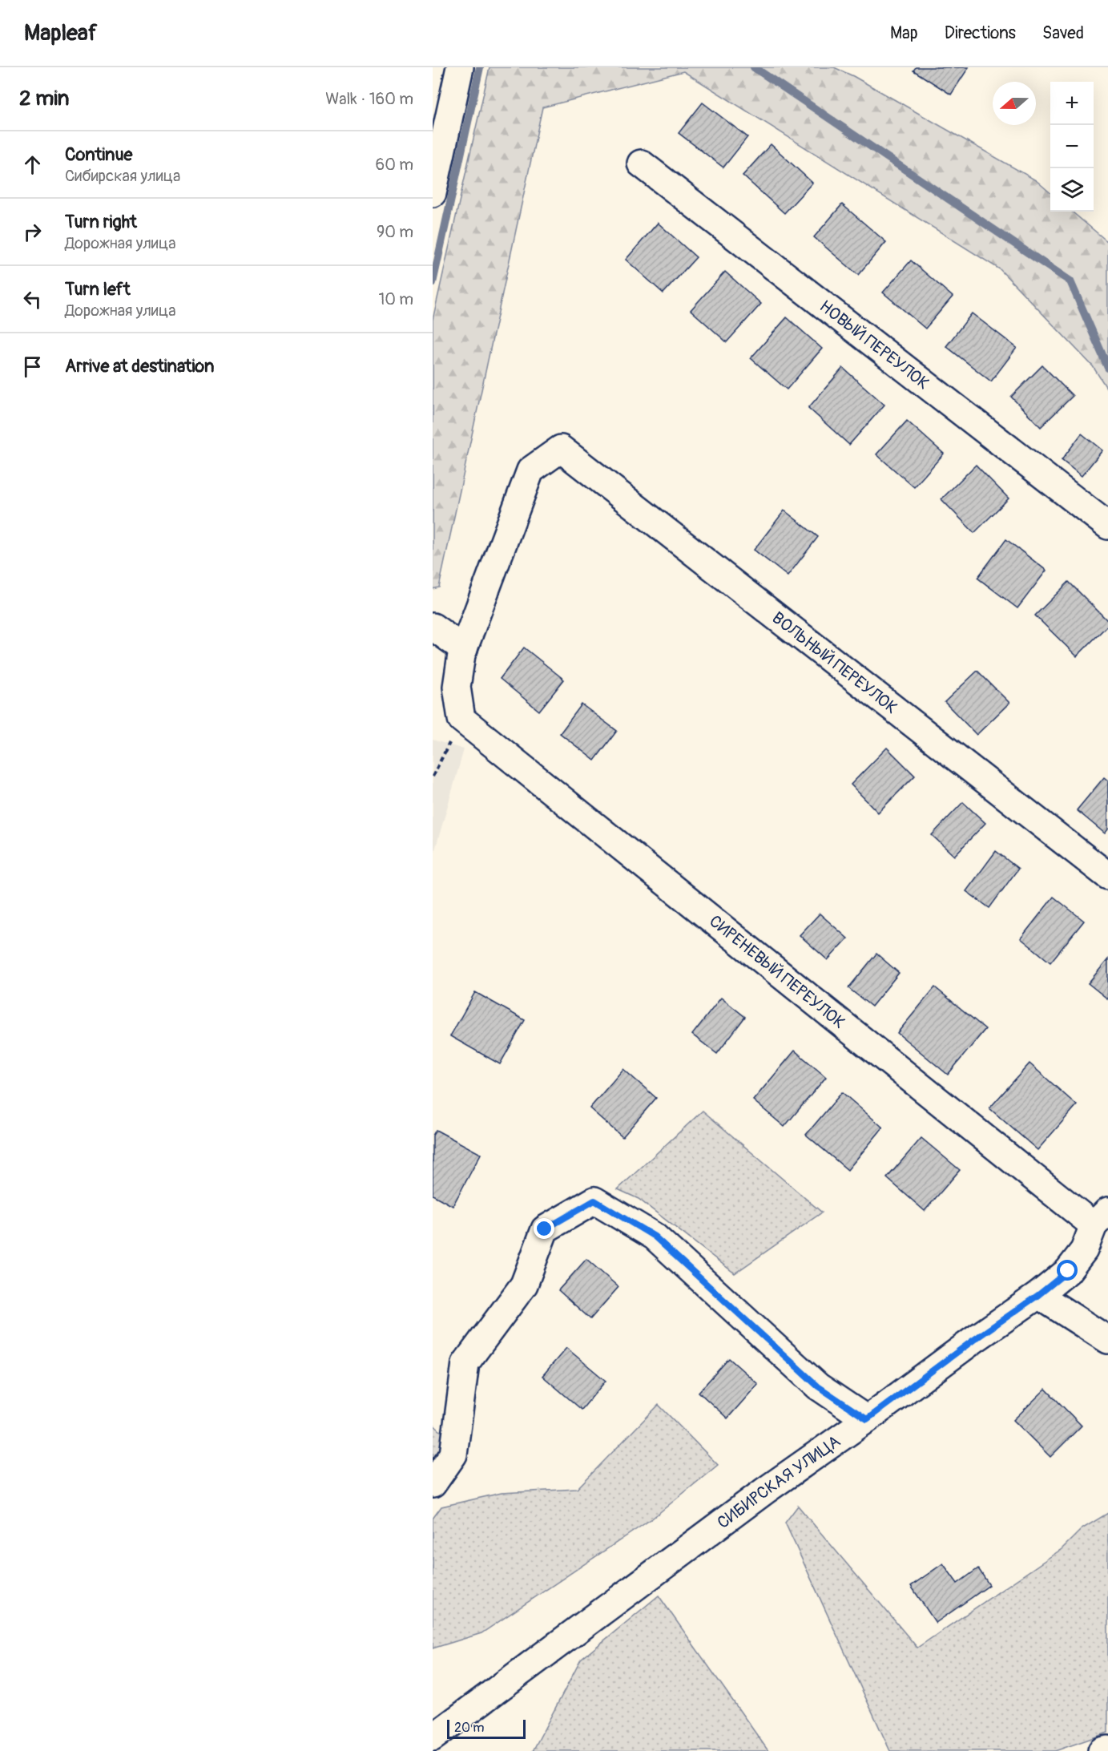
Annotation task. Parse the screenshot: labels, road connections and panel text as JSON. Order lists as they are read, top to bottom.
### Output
{
  "streets": {
    "street": [
      "НОВЫЙ ПЕРЕУЛОК",
      "ВОЛЬНЫЙ ПЕРЕУЛОК",
      "СИРЕНЕВЫЙ ПЕРЕУЛОК",
      "СИБИРСКАЯ УЛИЦА"
    ]
  },
  "crossings": [
    ["СИРЕНЕВЫЙ ПЕРЕУЛОК", "СИБИРСКАЯ УЛИЦА"]
  ],
  "scale_bar": "20 m",
  "north": "left",
  "page": {
    "header": "Mapleaf",
    "nav": ["Map", "Directions", "Saved"],
    "heading": ["2 min", "Walk · 160 m"],
    "map_buttons": ["+", "−"],
    "list": [
      ["Continue", "Сибирская улица", "60 m"],
      ["Turn right", "Дорожная улица", "90 m"],
      ["Turn left", "Дорожная улица", "10 m"],
      "Arrive at destination"
    ],
    "scale": "20 m"
  }
}
